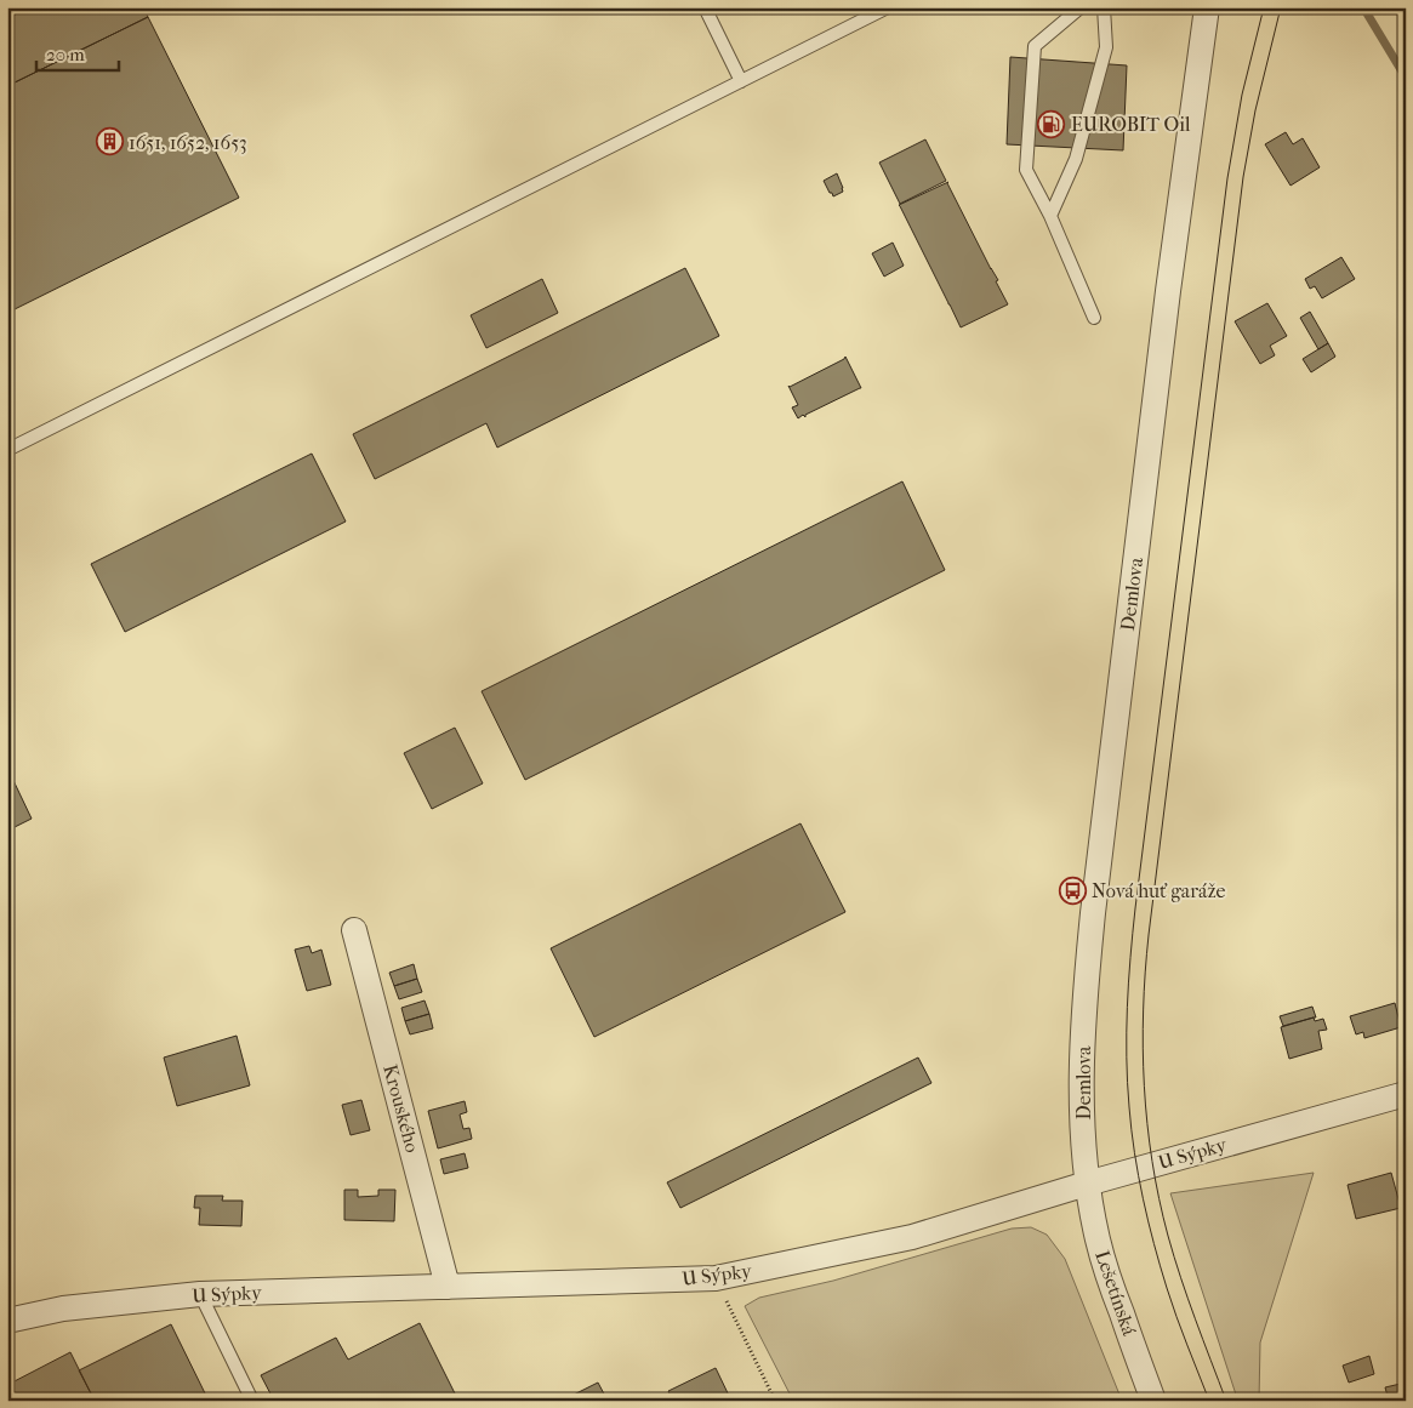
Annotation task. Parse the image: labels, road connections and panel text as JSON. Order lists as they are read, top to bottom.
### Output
{
  "streets": {
    "street": [
      "Demlova",
      "Krouského",
      "U Sýpky",
      "Lešetínská"
    ]
  },
  "crossings": [
    ["Demlova", "U Sýpky"],
    ["Demlova", "Lešetínská"],
    ["Krouského", "U Sýpky"],
    ["U Sýpky", "Lešetínská"]
  ],
  "places": {
    "fuel station": ["EUROBIT Oil"],
    "building": ["1651, 1652, 1653"],
    "bus stop": ["Nová huť garáže"]
  },
  "scale_bar": "20 m"
}
